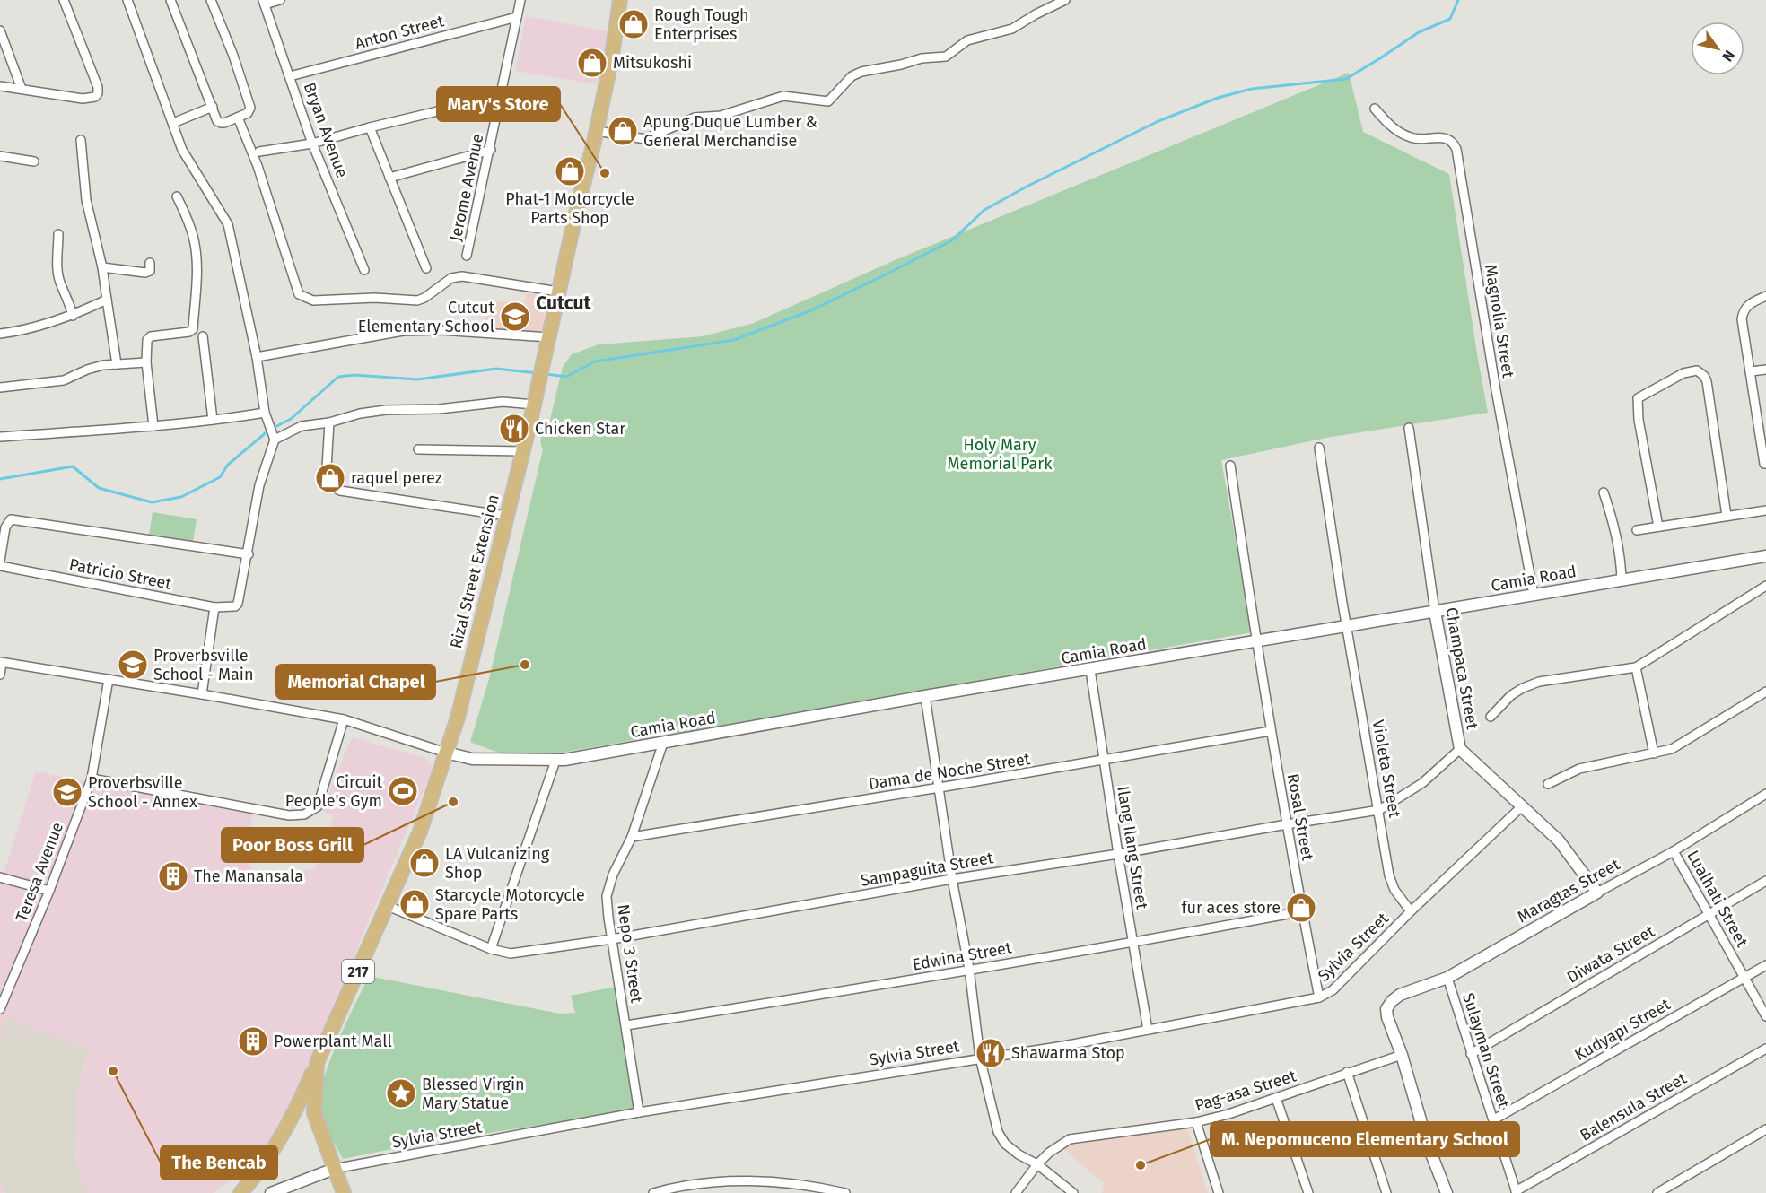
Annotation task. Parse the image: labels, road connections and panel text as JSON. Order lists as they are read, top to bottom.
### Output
{
  "streets": {
    "main road": ["Rizal Street Extension", "217"],
    "street": [
      "Anton Street",
      "Bryan Avenue",
      "Jerome Avenue",
      "Magnolia Street",
      "Patricio Street",
      "Camia Road",
      "Champaca Street",
      "Violeta Street",
      "Dama de Noche Street",
      "Rosal Street",
      "Ilang Ilang Street",
      "Sampaguita Street",
      "Teresa Avenue",
      "Maragtas Street",
      "Lualhati Street",
      "Sylvia Street",
      "Nepo 3 Street",
      "Diwata Street",
      "Edwina Street",
      "Kudyapi Street",
      "Sulayman Street",
      "Pag-asa Street",
      "Balensula Street"
    ]
  },
  "crossings": [
    ["Anton Street", "Bryan Avenue"],
    ["Anton Street", "Jerome Avenue"],
    ["Magnolia Street", "Camia Road"],
    ["Rizal Street Extension", "Camia Road"],
    ["Rizal Street Extension", "Sampaguita Street"],
    ["Rizal Street Extension", "Sylvia Street"],
    ["Camia Road", "Champaca Street"],
    ["Camia Road", "Violeta Street"],
    ["Camia Road", "Rosal Street"],
    ["Camia Road", "Ilang Ilang Street"],
    ["Camia Road", "Nepo 3 Street"],
    ["Champaca Street", "Sampaguita Street"],
    ["Champaca Street", "Maragtas Street"],
    ["Champaca Street", "Sylvia Street"],
    ["Violeta Street", "Sampaguita Street"],
    ["Violeta Street", "Sylvia Street"],
    ["Dama de Noche Street", "Rosal Street"],
    ["Dama de Noche Street", "Ilang Ilang Street"],
    ["Dama de Noche Street", "Nepo 3 Street"],
    ["Rosal Street", "Sampaguita Street"],
    ["Rosal Street", "Sylvia Street"],
    ["Rosal Street", "Edwina Street"],
    ["Ilang Ilang Street", "Sampaguita Street"],
    ["Ilang Ilang Street", "Sylvia Street"],
    ["Ilang Ilang Street", "Edwina Street"],
    ["Sampaguita Street", "Nepo 3 Street"],
    ["Maragtas Street", "Lualhati Street"],
    ["Maragtas Street", "Sulayman Street"],
    ["Maragtas Street", "Pag-asa Street"],
    ["Lualhati Street", "Diwata Street"],
    ["Lualhati Street", "Kudyapi Street"],
    ["Sylvia Street", "Nepo 3 Street"],
    ["Nepo 3 Street", "Edwina Street"],
    ["Diwata Street", "Sulayman Street"],
    ["Kudyapi Street", "Sulayman Street"],
    ["Sulayman Street", "Balensula Street"]
  ],
  "districts": ["Cutcut"],
  "parks": ["Holy Mary Memorial Park"],
  "places": {
    "shop": [
      "Rough Tough Enterprises",
      "Mitsukoshi",
      "Apung Duque Lumber & General Merchandise",
      "Phat-1 Motorcycle Parts Shop",
      "raquel perez",
      "LA Vulcanizing Shop",
      "Starcycle Motorcycle Spare Parts",
      "fur aces store"
    ],
    "other": [
      "Mary's Store",
      "Memorial Chapel",
      "Poor Boss Grill",
      "The Bencab",
      "M. Nepomuceno Elementary School"
    ],
    "school or university": ["Cutcut Elementary School", "Proverbsville School - Main", "Proverbsville School - Annex"],
    "restaurant": ["Chicken Star", "Shawarma Stop"],
    "sports": ["Circuit People's Gym"],
    "building": ["The Manansala", "Powerplant Mall"],
    "place": ["Blessed Virgin Mary Statue"]
  },
  "north": "bottom right"
}
